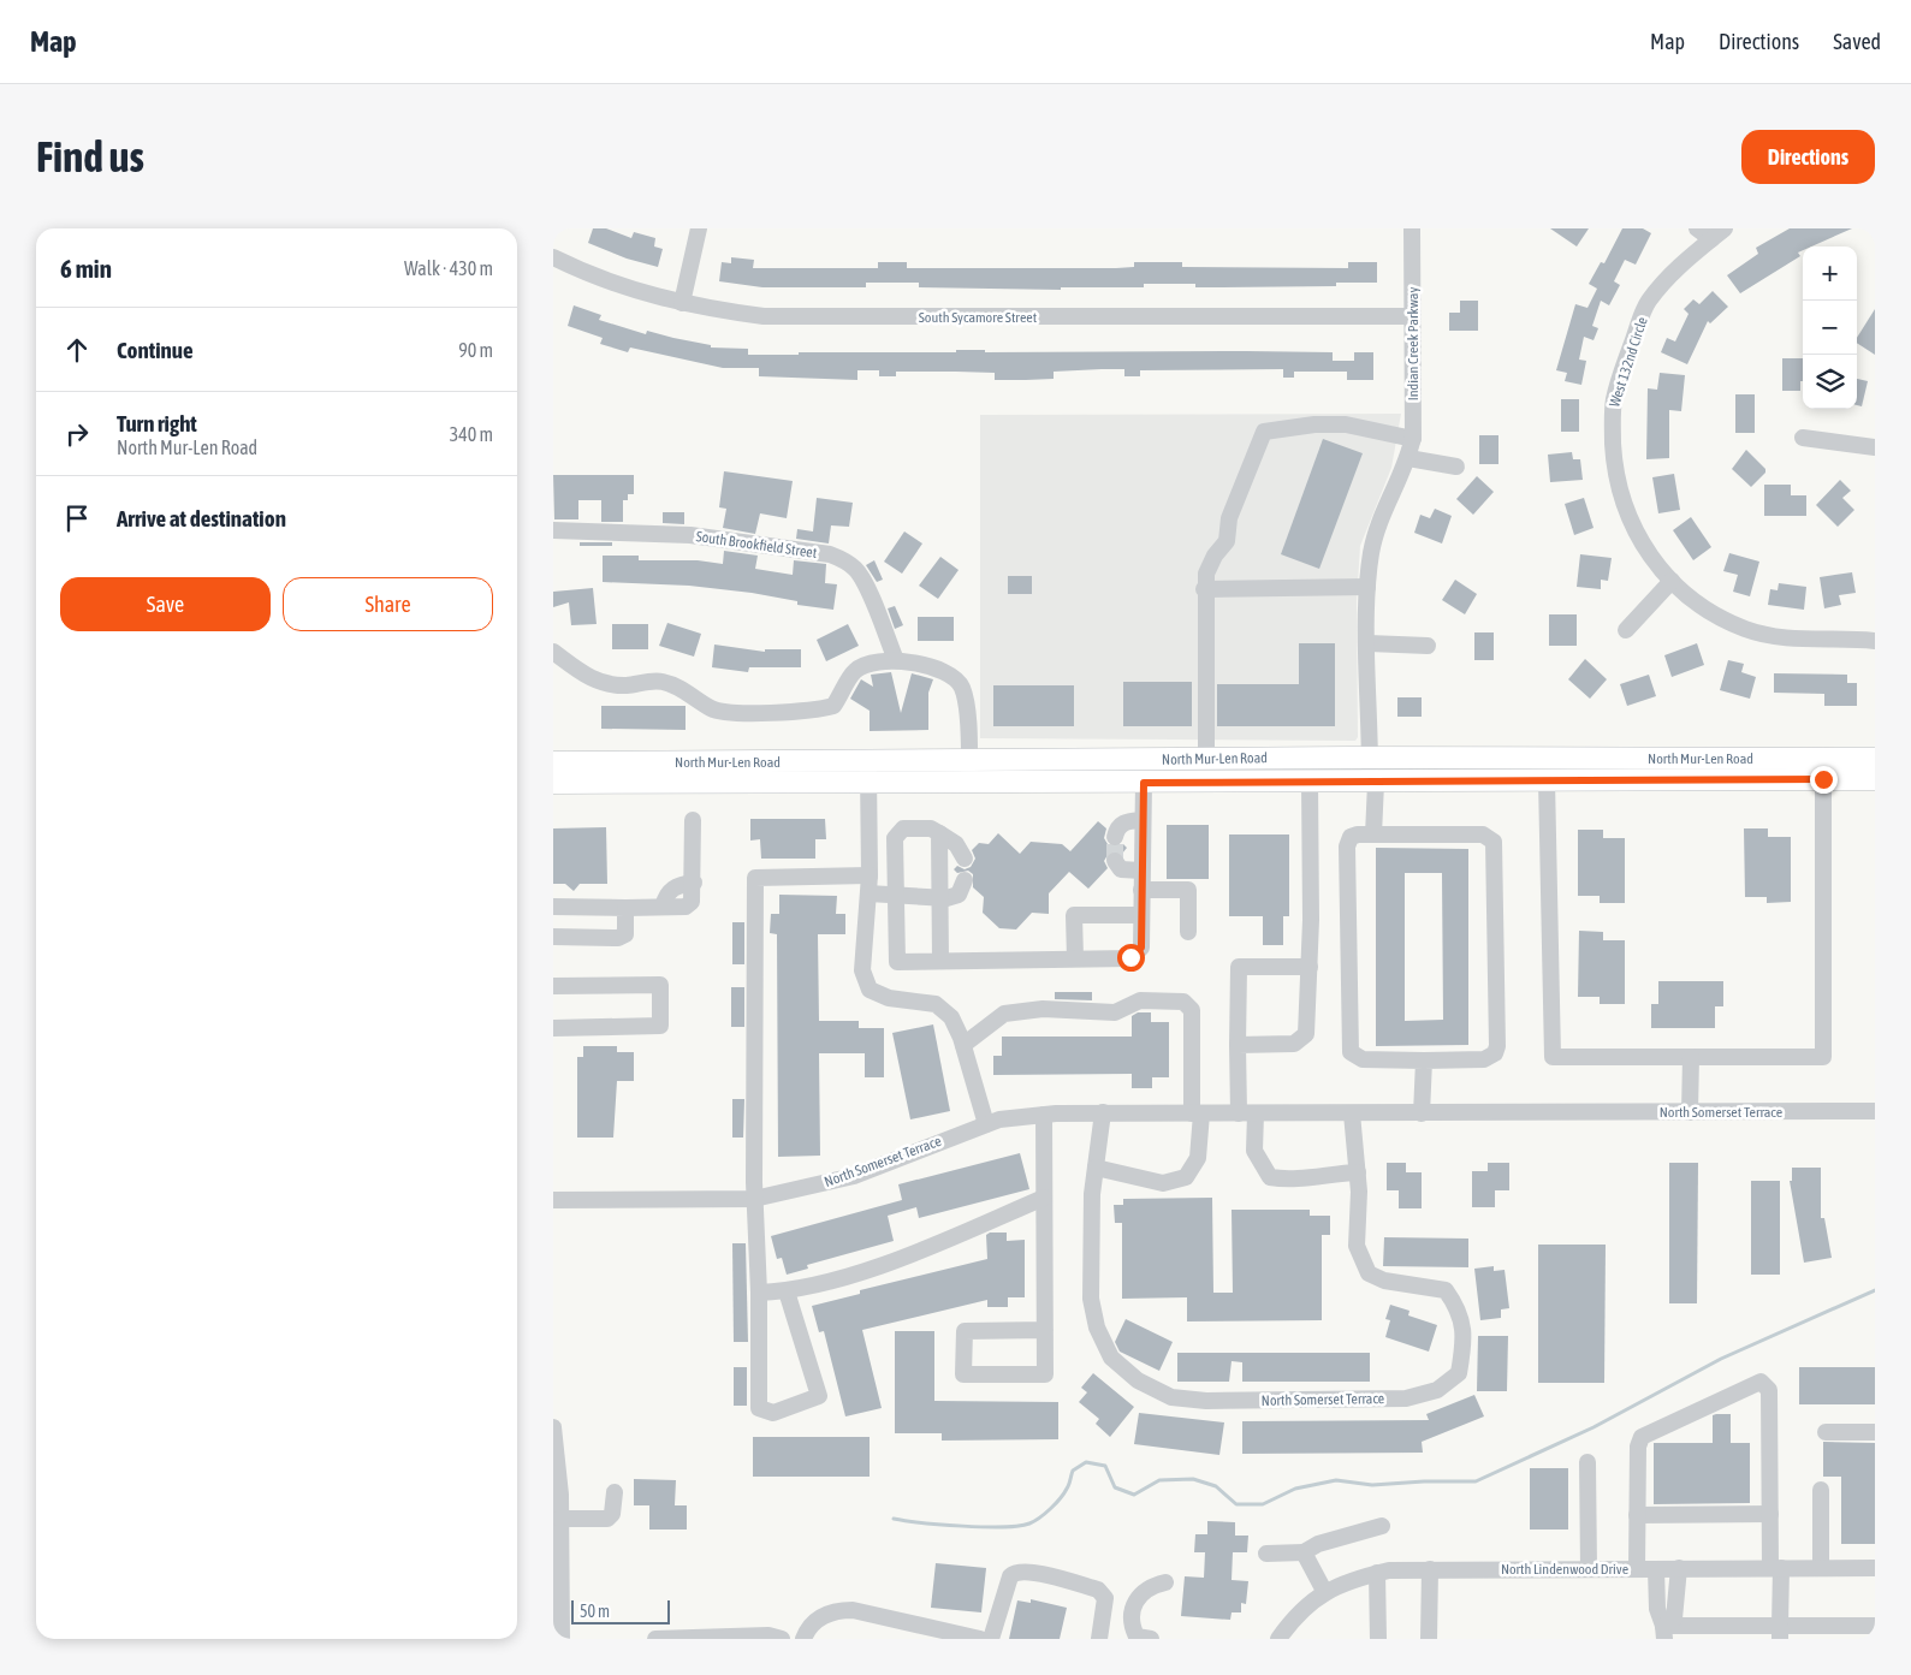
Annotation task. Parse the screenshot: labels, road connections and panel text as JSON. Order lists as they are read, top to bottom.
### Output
{
  "streets": {
    "main road": ["North Mur-Len Road"],
    "street": [
      "South Sycamore Street",
      "Indian Creek Parkway",
      "West 132nd Circle",
      "South Brookfield Street",
      "North Somerset Terrace",
      "North Lindenwood Drive"
    ]
  },
  "crossings": [
    ["South Sycamore Street", "Indian Creek Parkway"],
    ["Indian Creek Parkway", "North Mur-Len Road"]
  ],
  "scale_bar": "50 m",
  "page": {
    "header": "Map",
    "nav": ["Map", "Directions", "Saved"],
    "buttons": [
      "Directions",
      ["Save", "Share"]
    ],
    "title": "Find us",
    "heading": ["6 min", "Walk · 430 m"],
    "map_buttons": ["+", "−"],
    "list": [
      ["Continue", "90 m"],
      ["Turn right", "North Mur-Len Road", "340 m"],
      "Arrive at destination"
    ],
    "scale": "50 m"
  }
}
